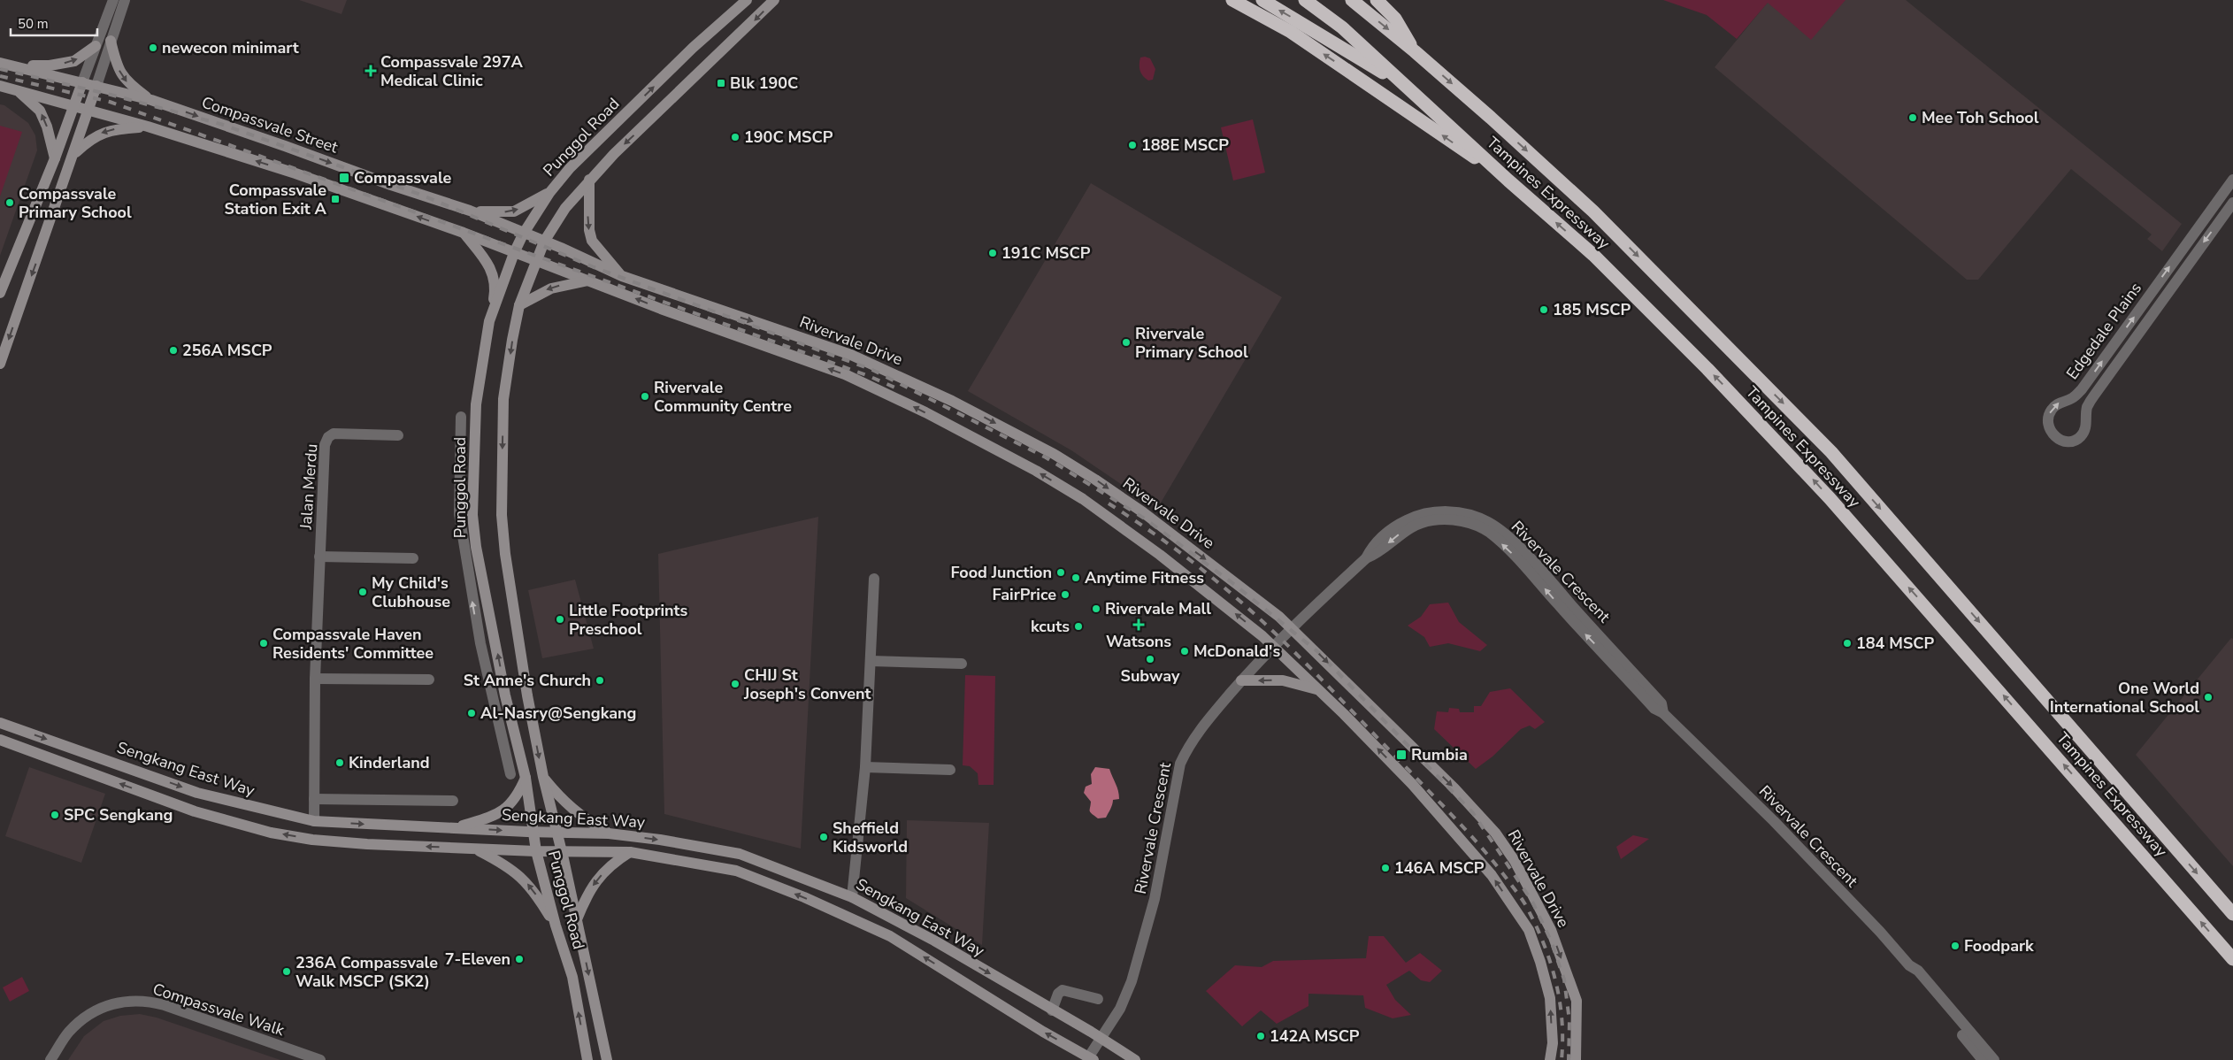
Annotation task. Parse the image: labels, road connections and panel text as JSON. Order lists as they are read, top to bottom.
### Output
{
  "streets": {
    "highway": ["Tampines Expressway"],
    "main road": [
      "Compassvale Street",
      "Punggol Road",
      "Rivervale Drive",
      "Sengkang East Way"
    ],
    "street": [
      "Edgedale Plains",
      "Jalan Merdu",
      "Rivervale Crescent",
      "Compassvale Walk"
    ]
  },
  "crossings": [
    ["Compassvale Street", "Punggol Road"],
    ["Compassvale Street", "Rivervale Drive"],
    ["Punggol Road", "Rivervale Drive"],
    ["Punggol Road", "Sengkang East Way"],
    ["Rivervale Drive", "Rivervale Crescent"],
    ["Jalan Merdu", "Sengkang East Way"],
    ["Rivervale Crescent", "Sengkang East Way"]
  ],
  "places": {
    "other": [
      "newecon minimart",
      "Mee Toh School",
      "190C MSCP",
      "188E MSCP",
      "Compassvale Primary School",
      "191C MSCP",
      "185 MSCP",
      "Rivervale Primary School",
      "256A MSCP",
      "Rivervale Community Centre",
      "Food Junction",
      "Anytime Fitness",
      "My Child's Clubhouse",
      "FairPrice",
      "Rivervale Mall",
      "Little Footprints Preschool",
      "kcuts",
      "Compassvale Haven Residents' Committee",
      "184 MSCP",
      "McDonald's",
      "Subway",
      "St Anne's Church",
      "CHIJ St Joseph's Convent",
      "One World International School",
      "Al-Nasry@Sengkang",
      "Kinderland",
      "SPC Sengkang",
      "Sheffield Kidsworld",
      "146A MSCP",
      "Foodpark",
      "7-Eleven",
      "236A Compassvale Walk MSCP (SK2)",
      "142A MSCP"
    ],
    "health": ["Compassvale 297A Medical Clinic", "Watsons"],
    "transit": [
      "Blk 190C",
      "Compassvale",
      "Compassvale Station Exit A",
      "Rumbia"
    ]
  },
  "scale_bar": "50 m"
}
